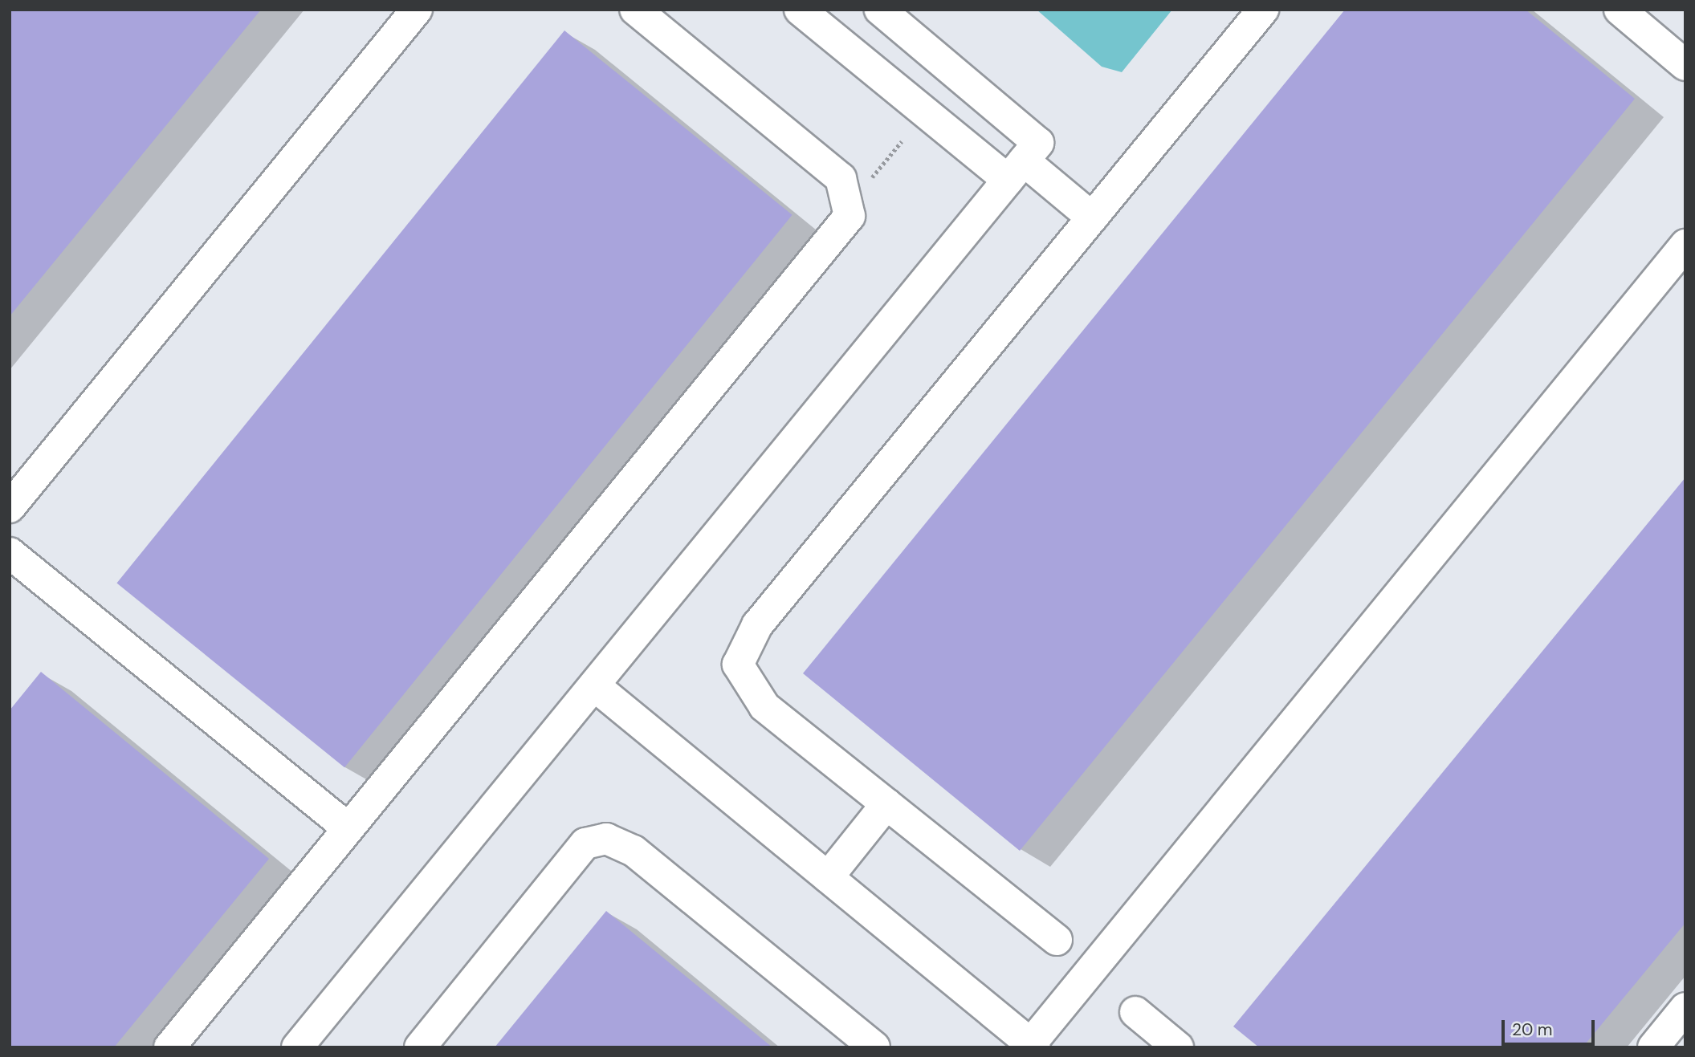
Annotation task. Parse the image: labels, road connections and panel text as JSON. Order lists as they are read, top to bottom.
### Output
{
  "scale_bar": "20 m"
}
